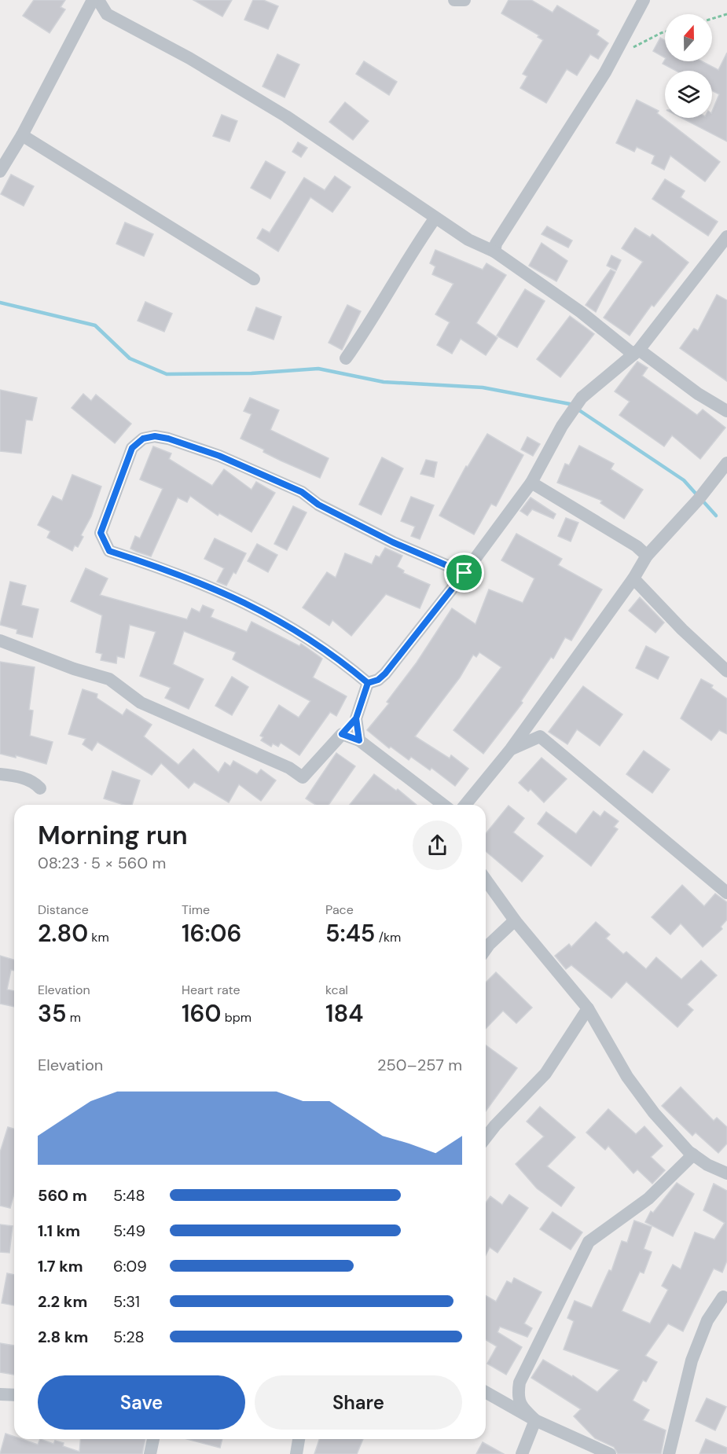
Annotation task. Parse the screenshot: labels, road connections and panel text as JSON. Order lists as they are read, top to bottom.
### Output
{
  "north": "top",
  "page": {
    "heading": ["Morning run", "08:23 · 5 × 560 m"],
    "stats": [
      ["Distance", "2.80 km"],
      ["Time", "16:06"],
      ["Pace", "5:45 /km"],
      ["Elevation", "35 m"],
      ["Heart rate", "160 bpm"],
      ["kcal", "184"]
    ],
    "chart": ["Elevation", "250–257 m"],
    "list": [
      {
        "name": "560 m",
        "note": "5:48"
      },
      {
        "name": "1.1 km",
        "note": "5:49"
      },
      {
        "name": "1.7 km",
        "note": "6:09"
      },
      {
        "name": "2.2 km",
        "note": "5:31"
      },
      {
        "name": "2.8 km",
        "note": "5:28"
      }
    ],
    "buttons": ["Save", "Share"]
  }
}
